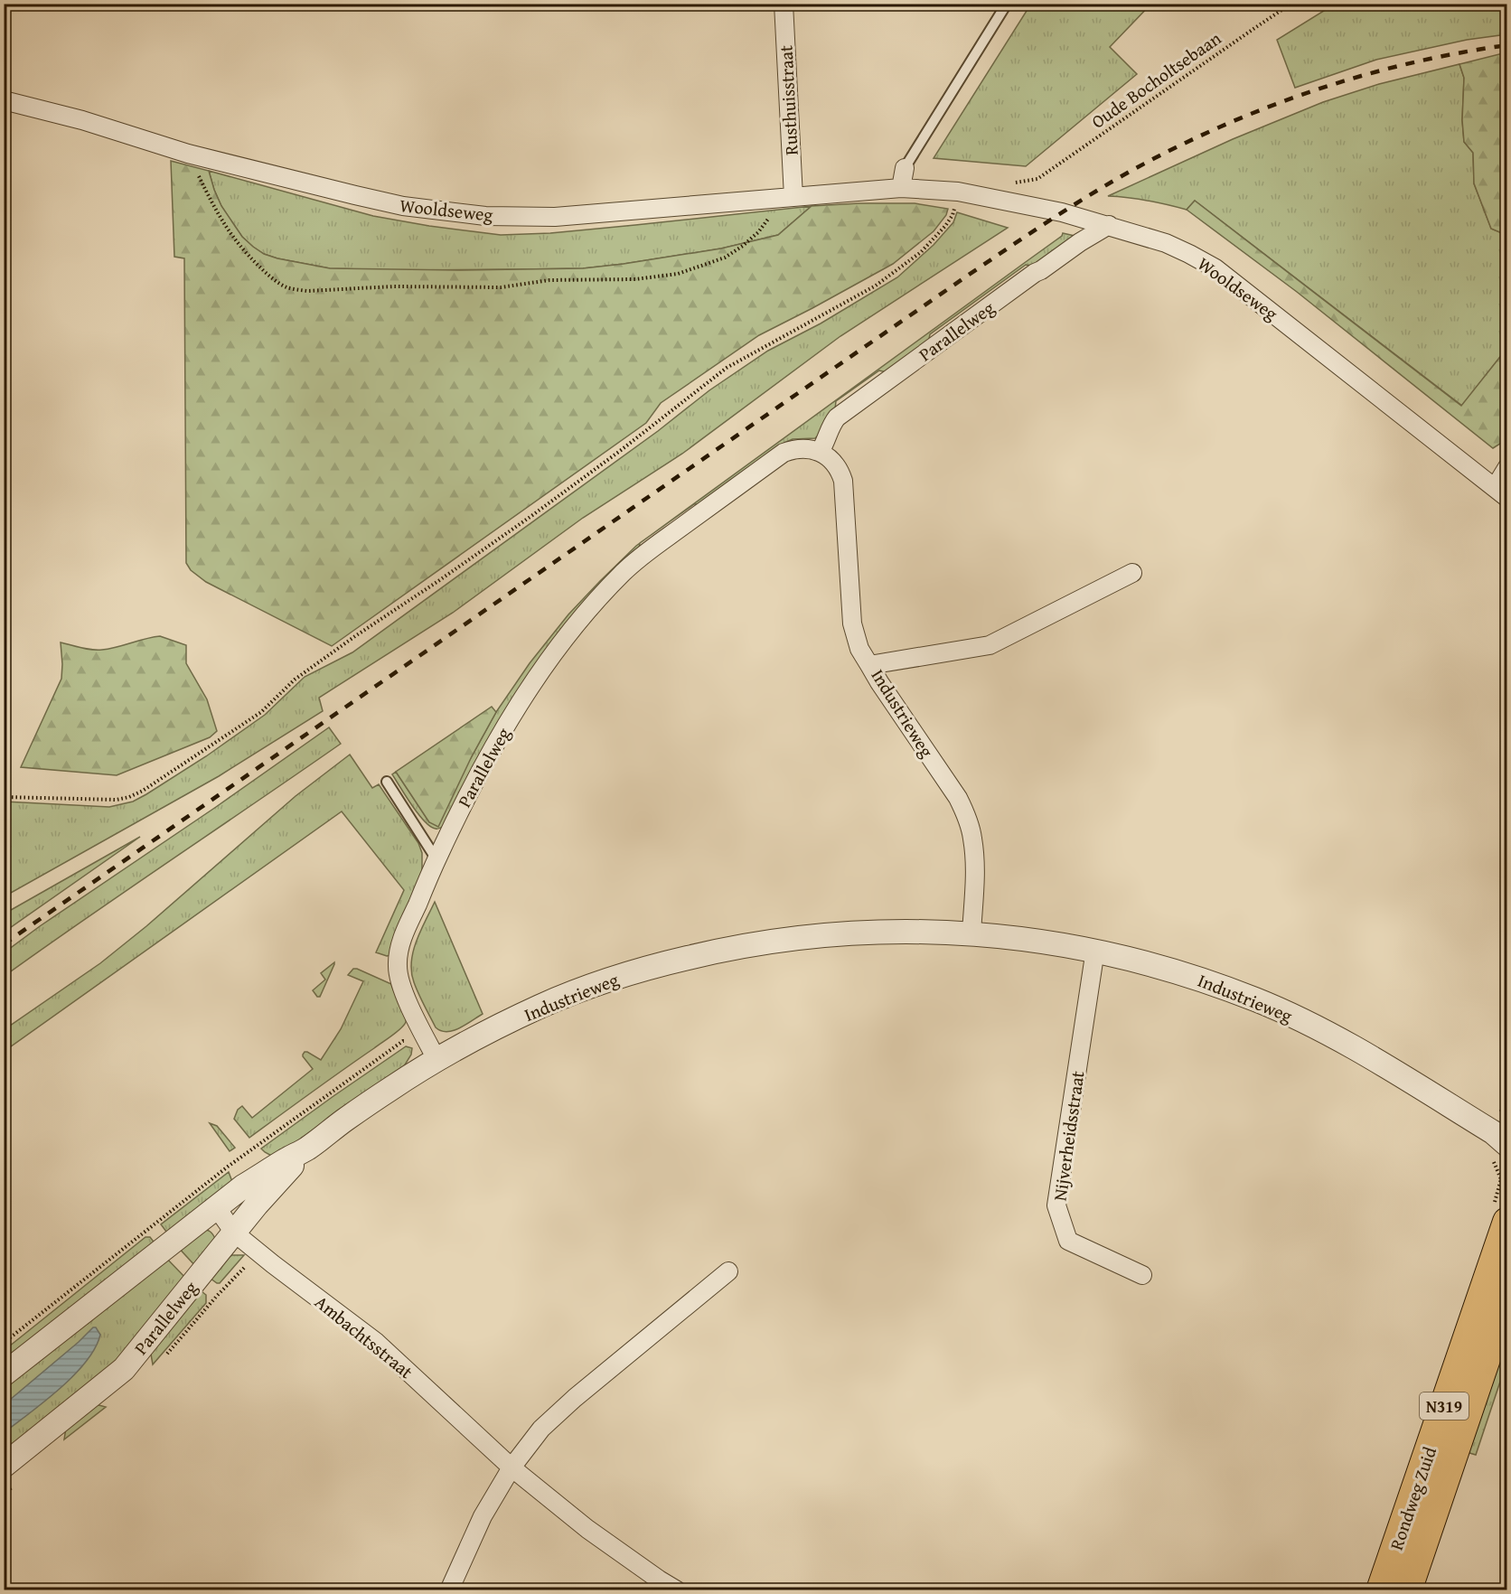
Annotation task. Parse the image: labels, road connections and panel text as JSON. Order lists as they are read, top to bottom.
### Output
{
  "streets": {
    "main road": ["N319", "Rondweg Zuid"],
    "street": [
      "Rusthuisstraat",
      "Wooldseweg",
      "Parallelweg",
      "Industrieweg",
      "Nijverheidsstraat",
      "Ambachtsstraat"
    ],
    "path": ["Oude Bocholtsebaan"]
  },
  "crossings": [
    ["Rusthuisstraat", "Wooldseweg"],
    ["Wooldseweg", "Parallelweg"],
    ["Parallelweg", "Industrieweg"],
    ["Parallelweg", "Ambachtsstraat"],
    ["Industrieweg", "Nijverheidsstraat"]
  ]
}
